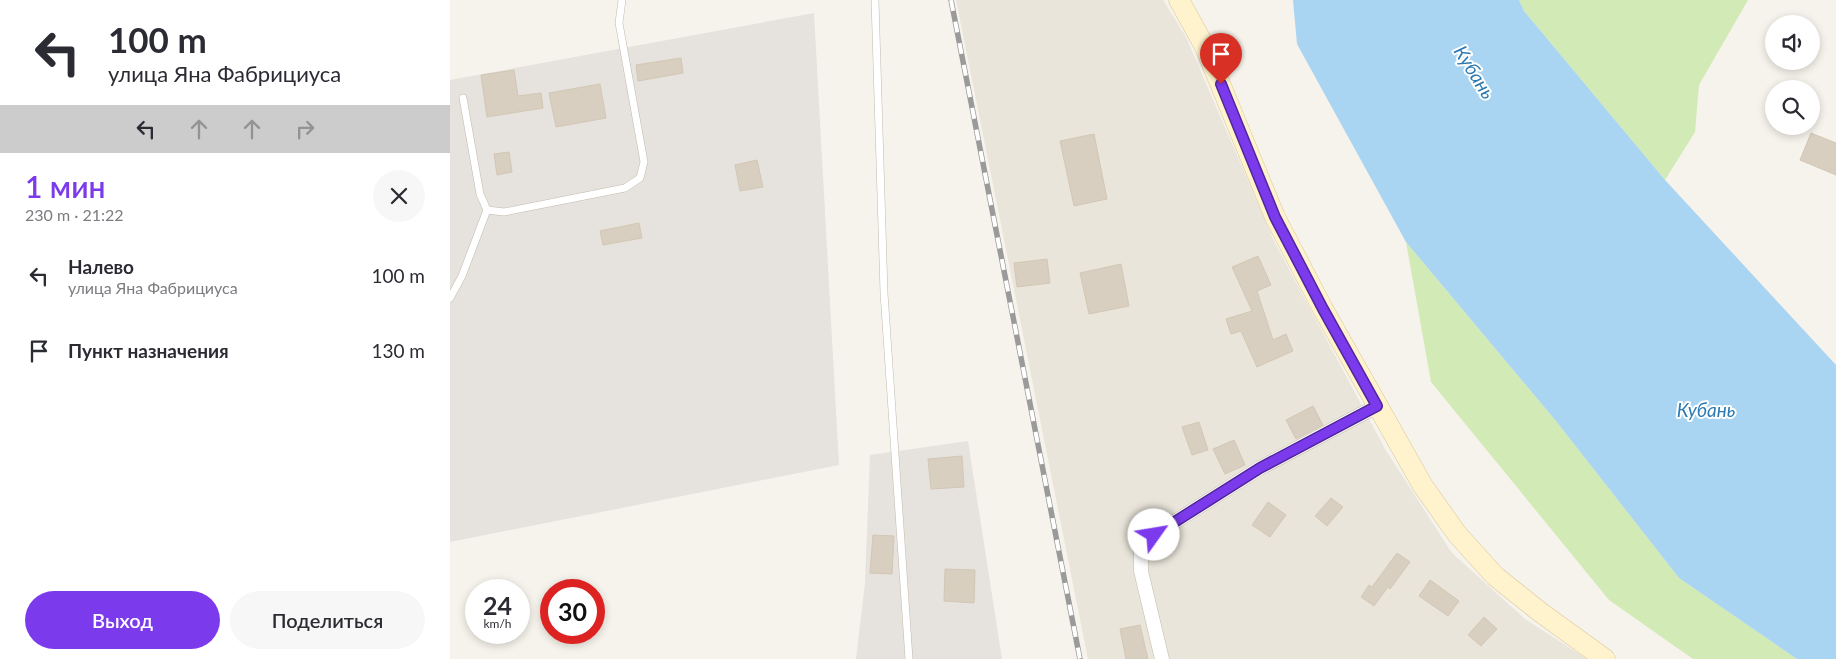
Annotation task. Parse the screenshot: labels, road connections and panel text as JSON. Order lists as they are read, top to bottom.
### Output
{
  "water": ["Кубань"],
  "page": {
    "turn": ["100 m", "улица Яна Фабрициуса"],
    "heading": ["1 мин", "230 m · 21:22"],
    "list": [
      {
        "name": "Налево",
        "note": "улица Яна Фабрициуса",
        "value": "100 m"
      },
      {
        "name": "Пункт назначения",
        "value": "130 m"
      }
    ],
    "speed": "24 km/h",
    "limit": "30",
    "buttons": ["Выход", "Поделиться"]
  }
}
